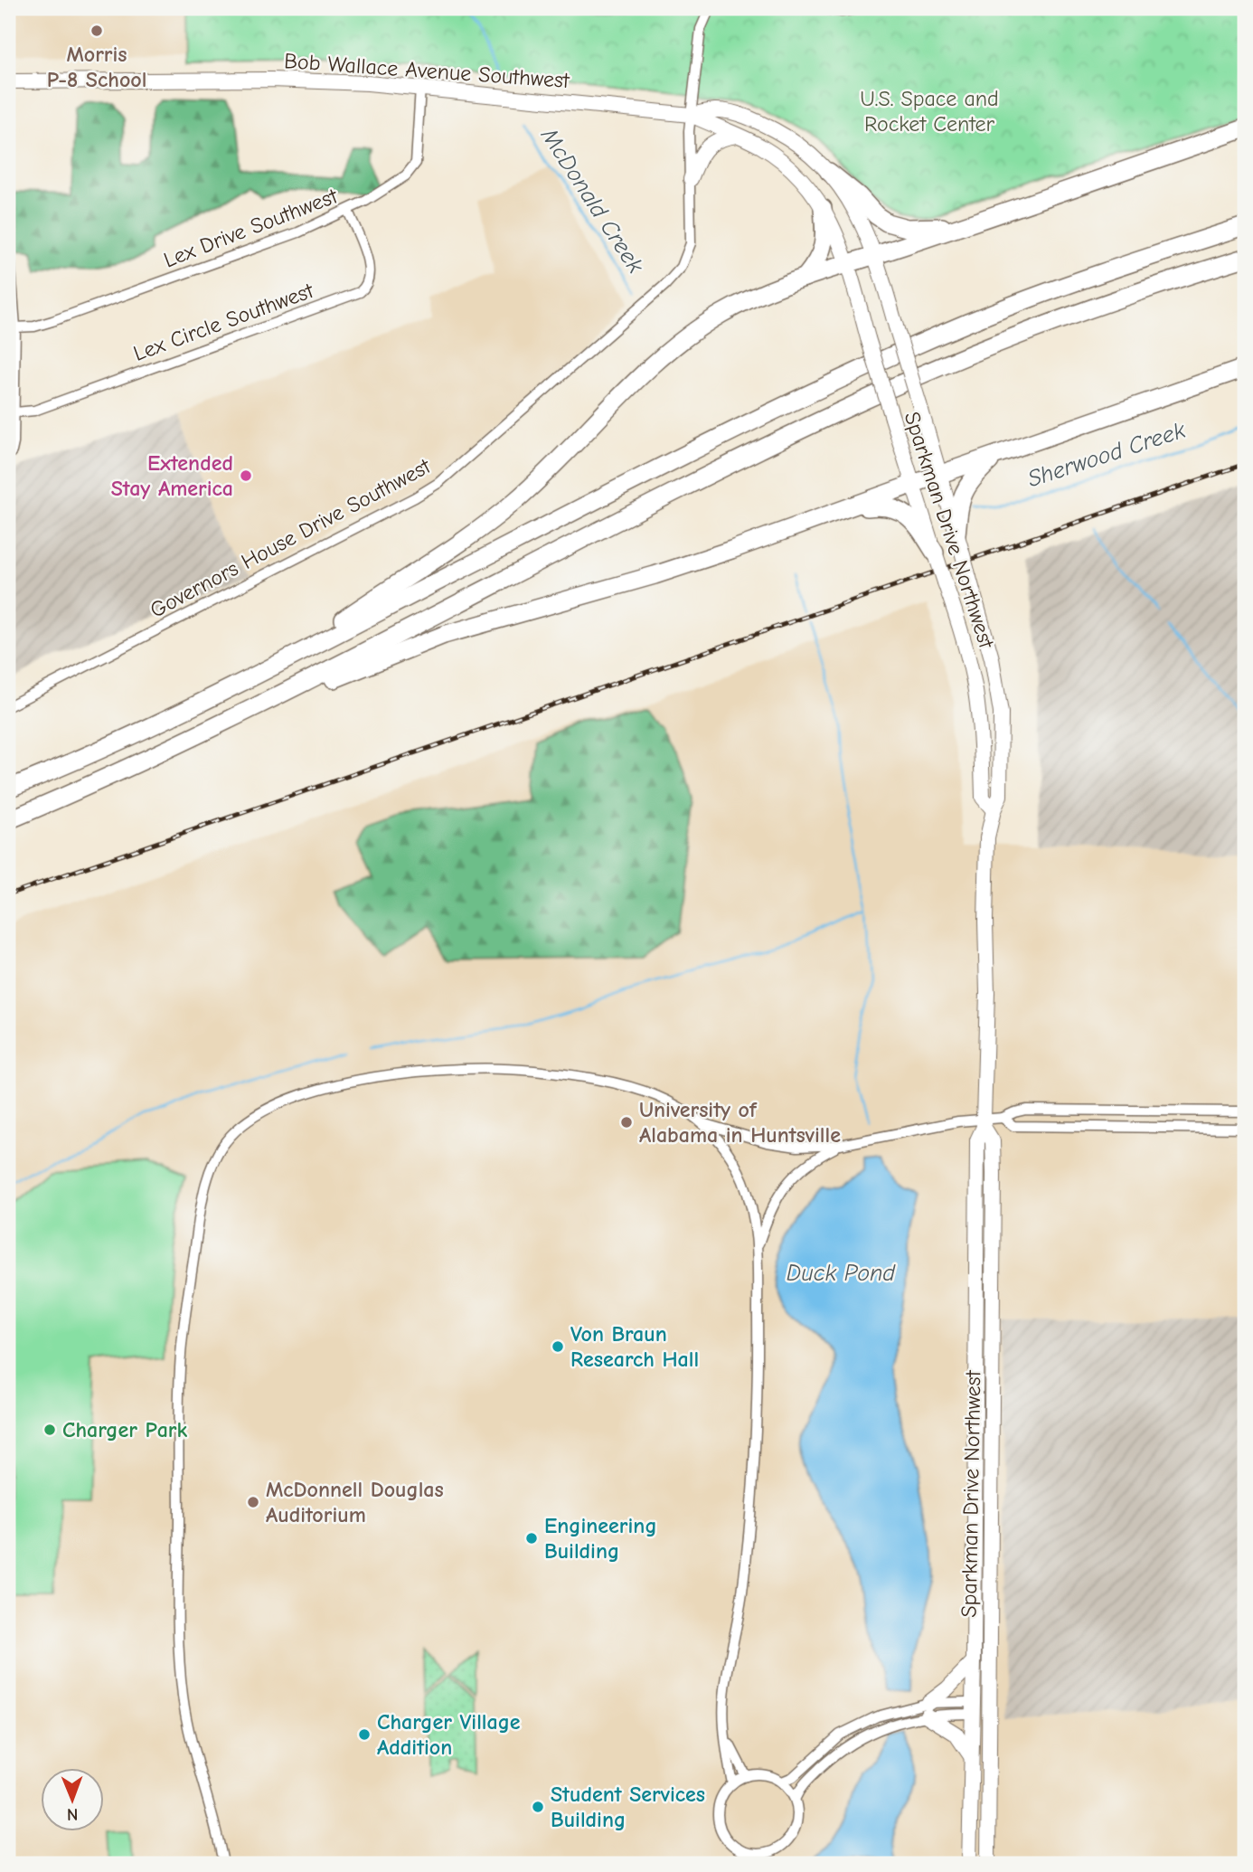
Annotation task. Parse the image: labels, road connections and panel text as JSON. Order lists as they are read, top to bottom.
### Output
{
  "streets": {
    "main road": ["Bob Wallace Avenue Southwest", "Sparkman Drive Northwest"],
    "street": ["Lex Drive Southwest", "Lex Circle Southwest", "Governors House Drive Southwest"]
  },
  "crossings": [
    ["Bob Wallace Avenue Southwest", "Lex Drive Southwest"],
    ["Bob Wallace Avenue Southwest", "Sparkman Drive Northwest"],
    ["Bob Wallace Avenue Southwest", "Governors House Drive Southwest"],
    ["Lex Drive Southwest", "Lex Circle Southwest"]
  ],
  "water": ["McDonald Creek", "Sherwood Creek", "Duck Pond"],
  "parks": ["U.S. Space and Rocket Center"],
  "places": [
    "Morris P-8 School",
    "Extended Stay America",
    "University of Alabama in Huntsville",
    "Von Braun Research Hall",
    "Charger Park",
    "McDonnell Douglas Auditorium",
    "Engineering Building",
    "Charger Village Addition",
    "Student Services Building"
  ],
  "north": "bottom"
}
